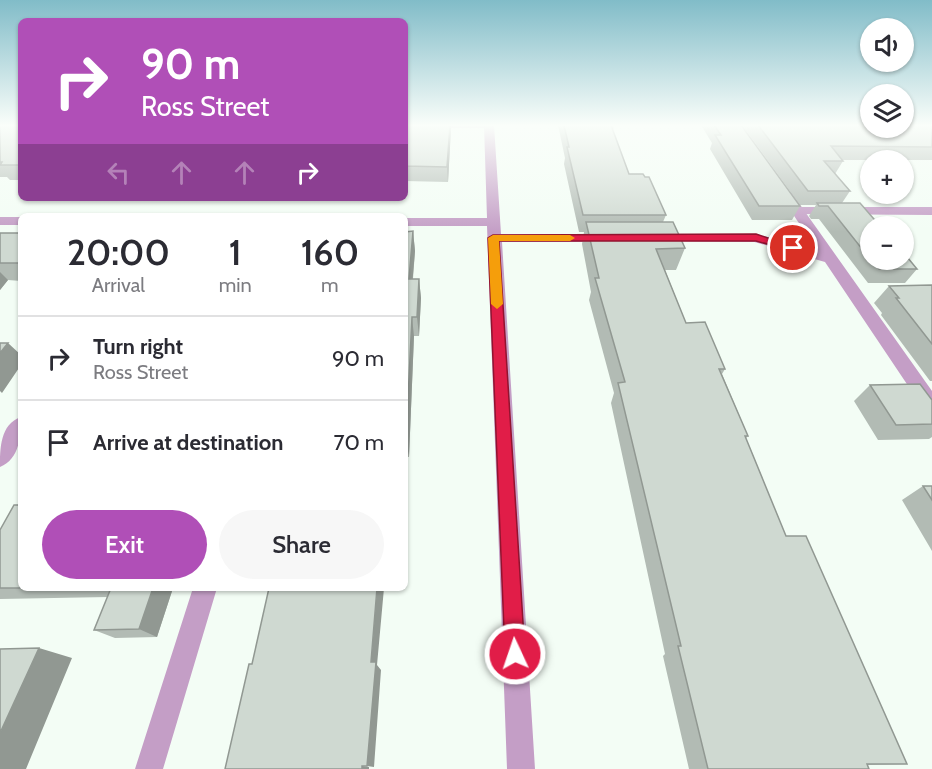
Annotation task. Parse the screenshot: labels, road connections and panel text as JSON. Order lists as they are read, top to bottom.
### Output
{
  "page": {
    "map_buttons": ["+", "−"],
    "turn": ["90 m", "Ross Street"],
    "eta": [
      "20:00",
      "Arrival",
      "1",
      "min",
      "160",
      "m"
    ],
    "list": [
      {
        "name": "Turn right",
        "note": "Ross Street",
        "value": "90 m"
      },
      {
        "name": "Arrive at destination",
        "value": "70 m"
      }
    ],
    "buttons": ["Exit", "Share"]
  }
}
